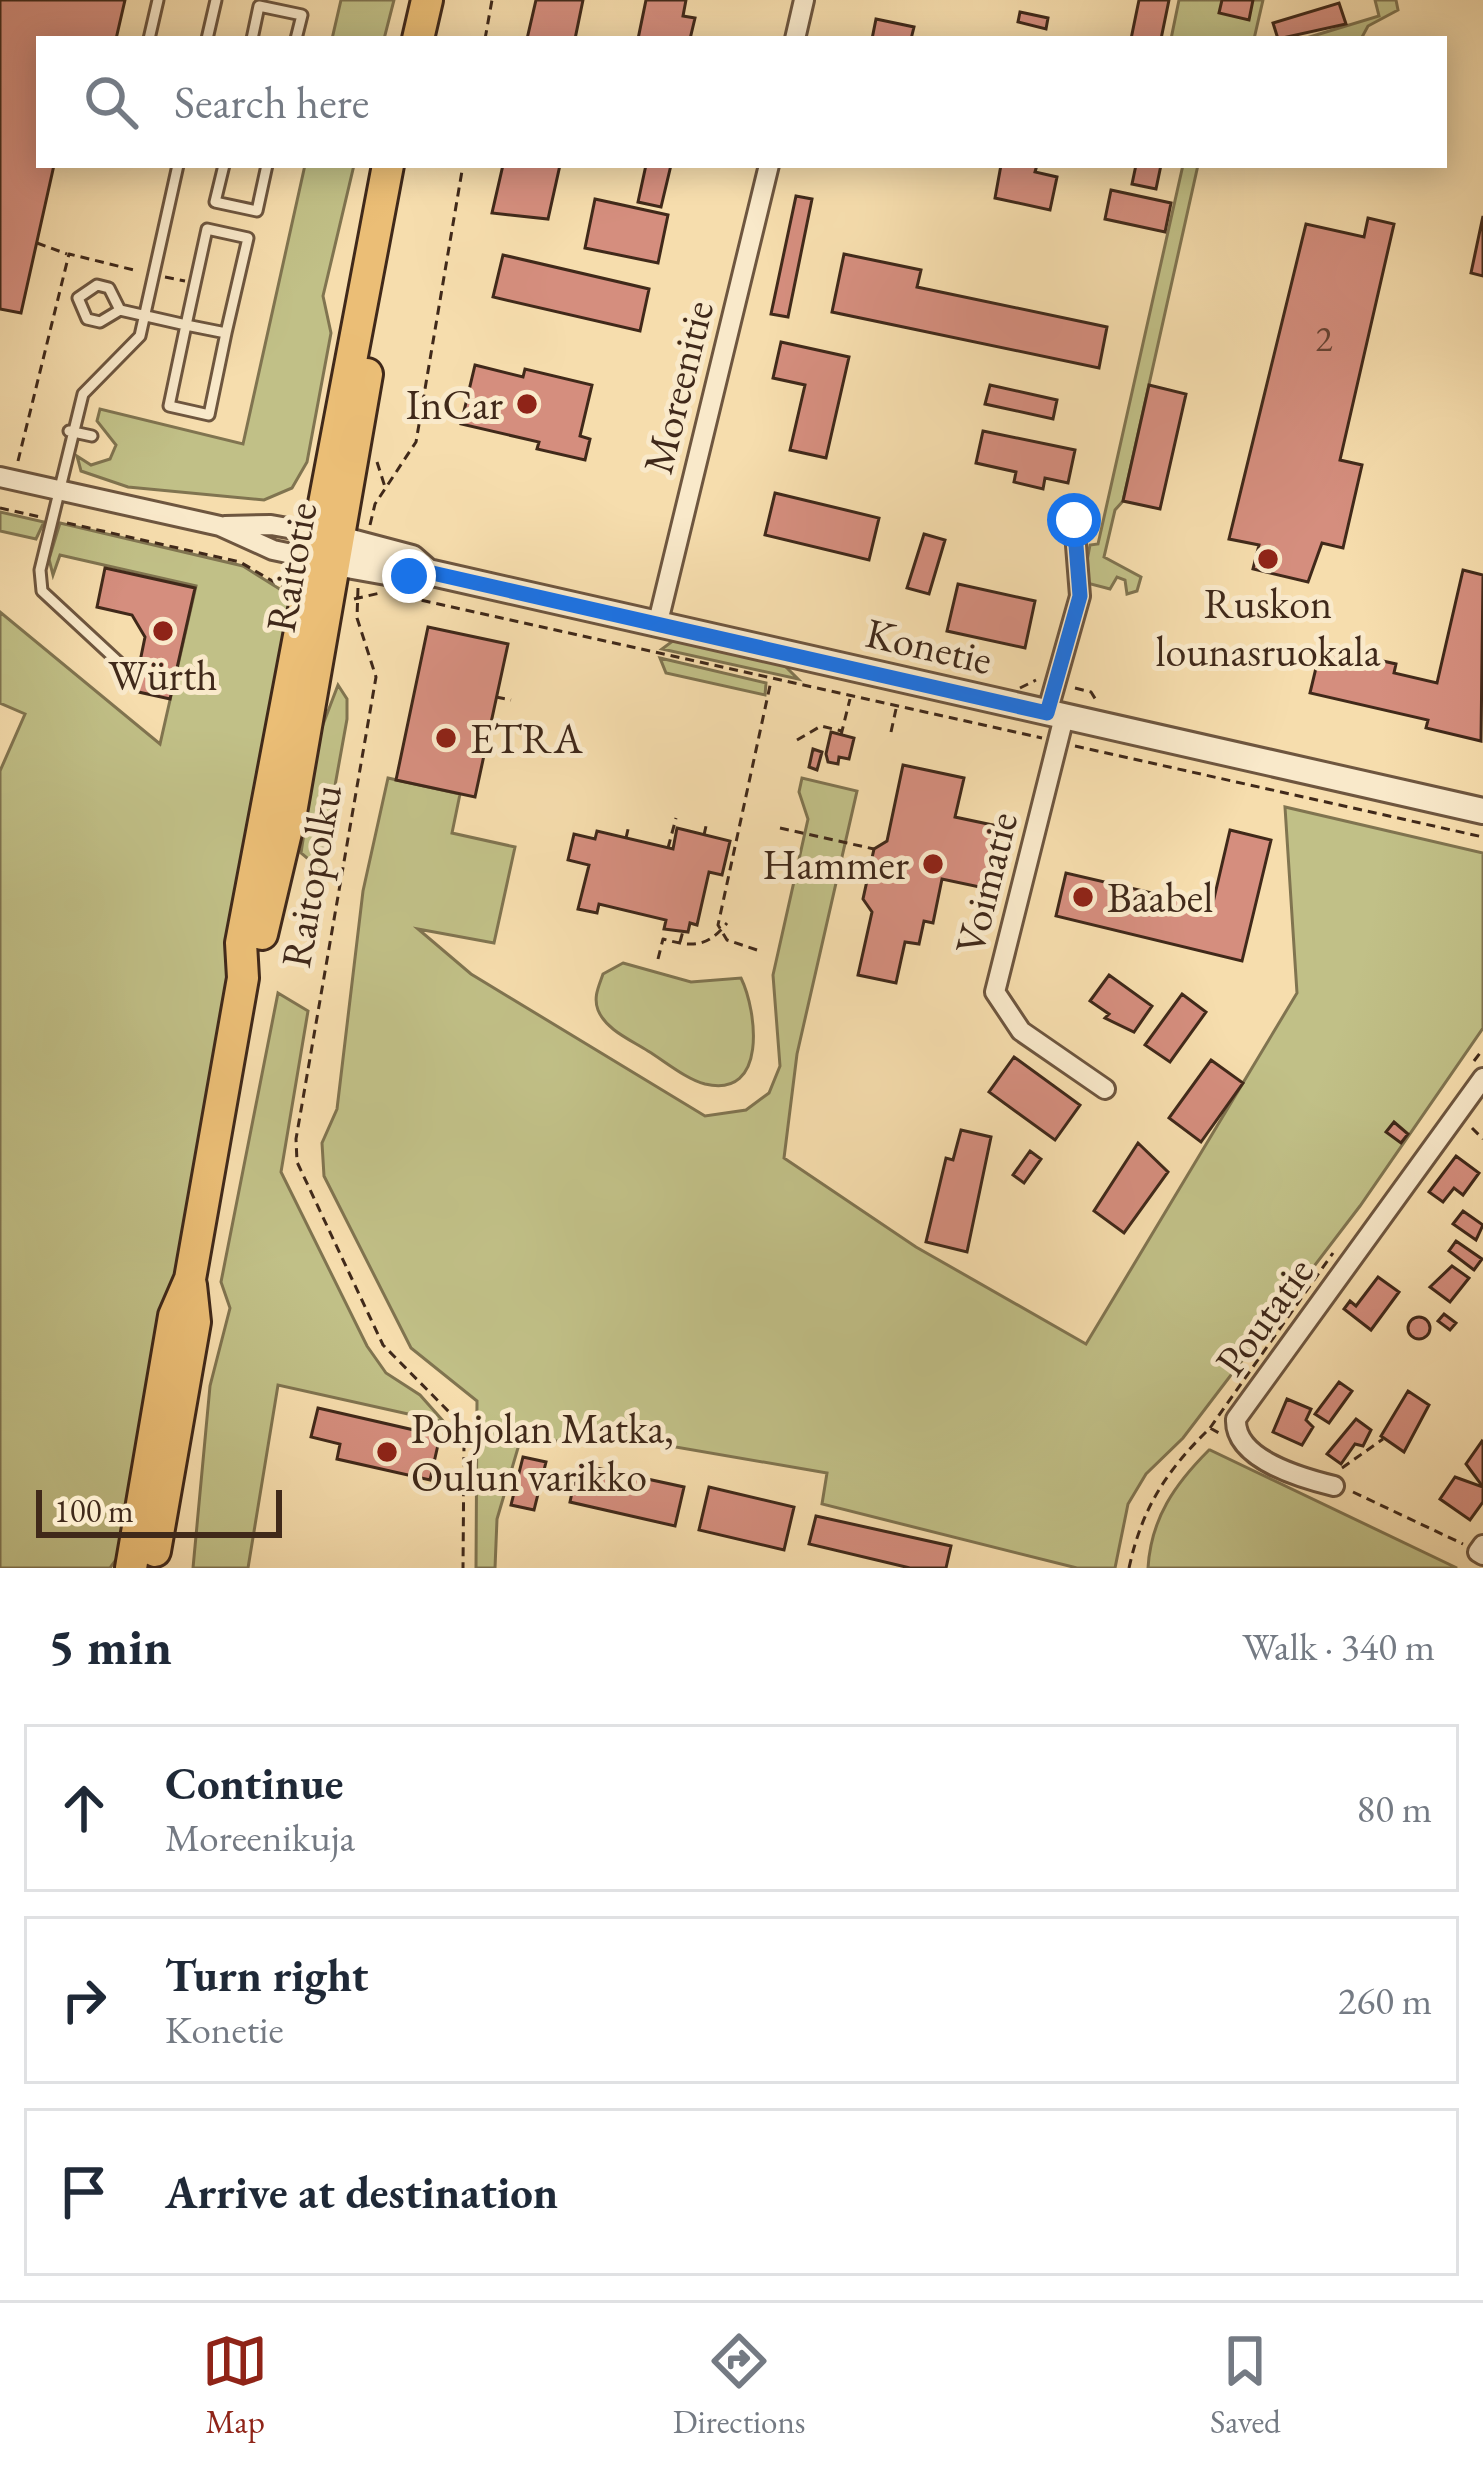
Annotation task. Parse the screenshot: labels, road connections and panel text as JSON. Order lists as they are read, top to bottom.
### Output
{
  "streets": {
    "main road": ["Raitotie"],
    "street": [
      "Moreenitie",
      "Konetie",
      "Voimatie",
      "Poutatie"
    ],
    "path": ["Raitopolku"]
  },
  "crossings": [
    ["Moreenitie", "Konetie"],
    ["Raitotie", "Konetie"],
    ["Raitotie", "Raitopolku"],
    ["Konetie", "Raitopolku"],
    ["Konetie", "Voimatie"]
  ],
  "places": [
    "InCar",
    "Ruskon lounasruokala",
    "Würth",
    "ETRA",
    "Hammer",
    "Baabel",
    "Pohjolan Matka, Oulun varikko"
  ],
  "house_numbers": ["2"],
  "scale_bar": "100 m",
  "page": {
    "search": "Search here",
    "scale": "100 m",
    "heading": ["5 min", "Walk · 340 m"],
    "list": [
      ["Continue", "Moreenikuja", "80 m"],
      ["Turn right", "Konetie", "260 m"],
      "Arrive at destination"
    ],
    "nav": ["Map", "Directions", "Saved"]
  }
}
